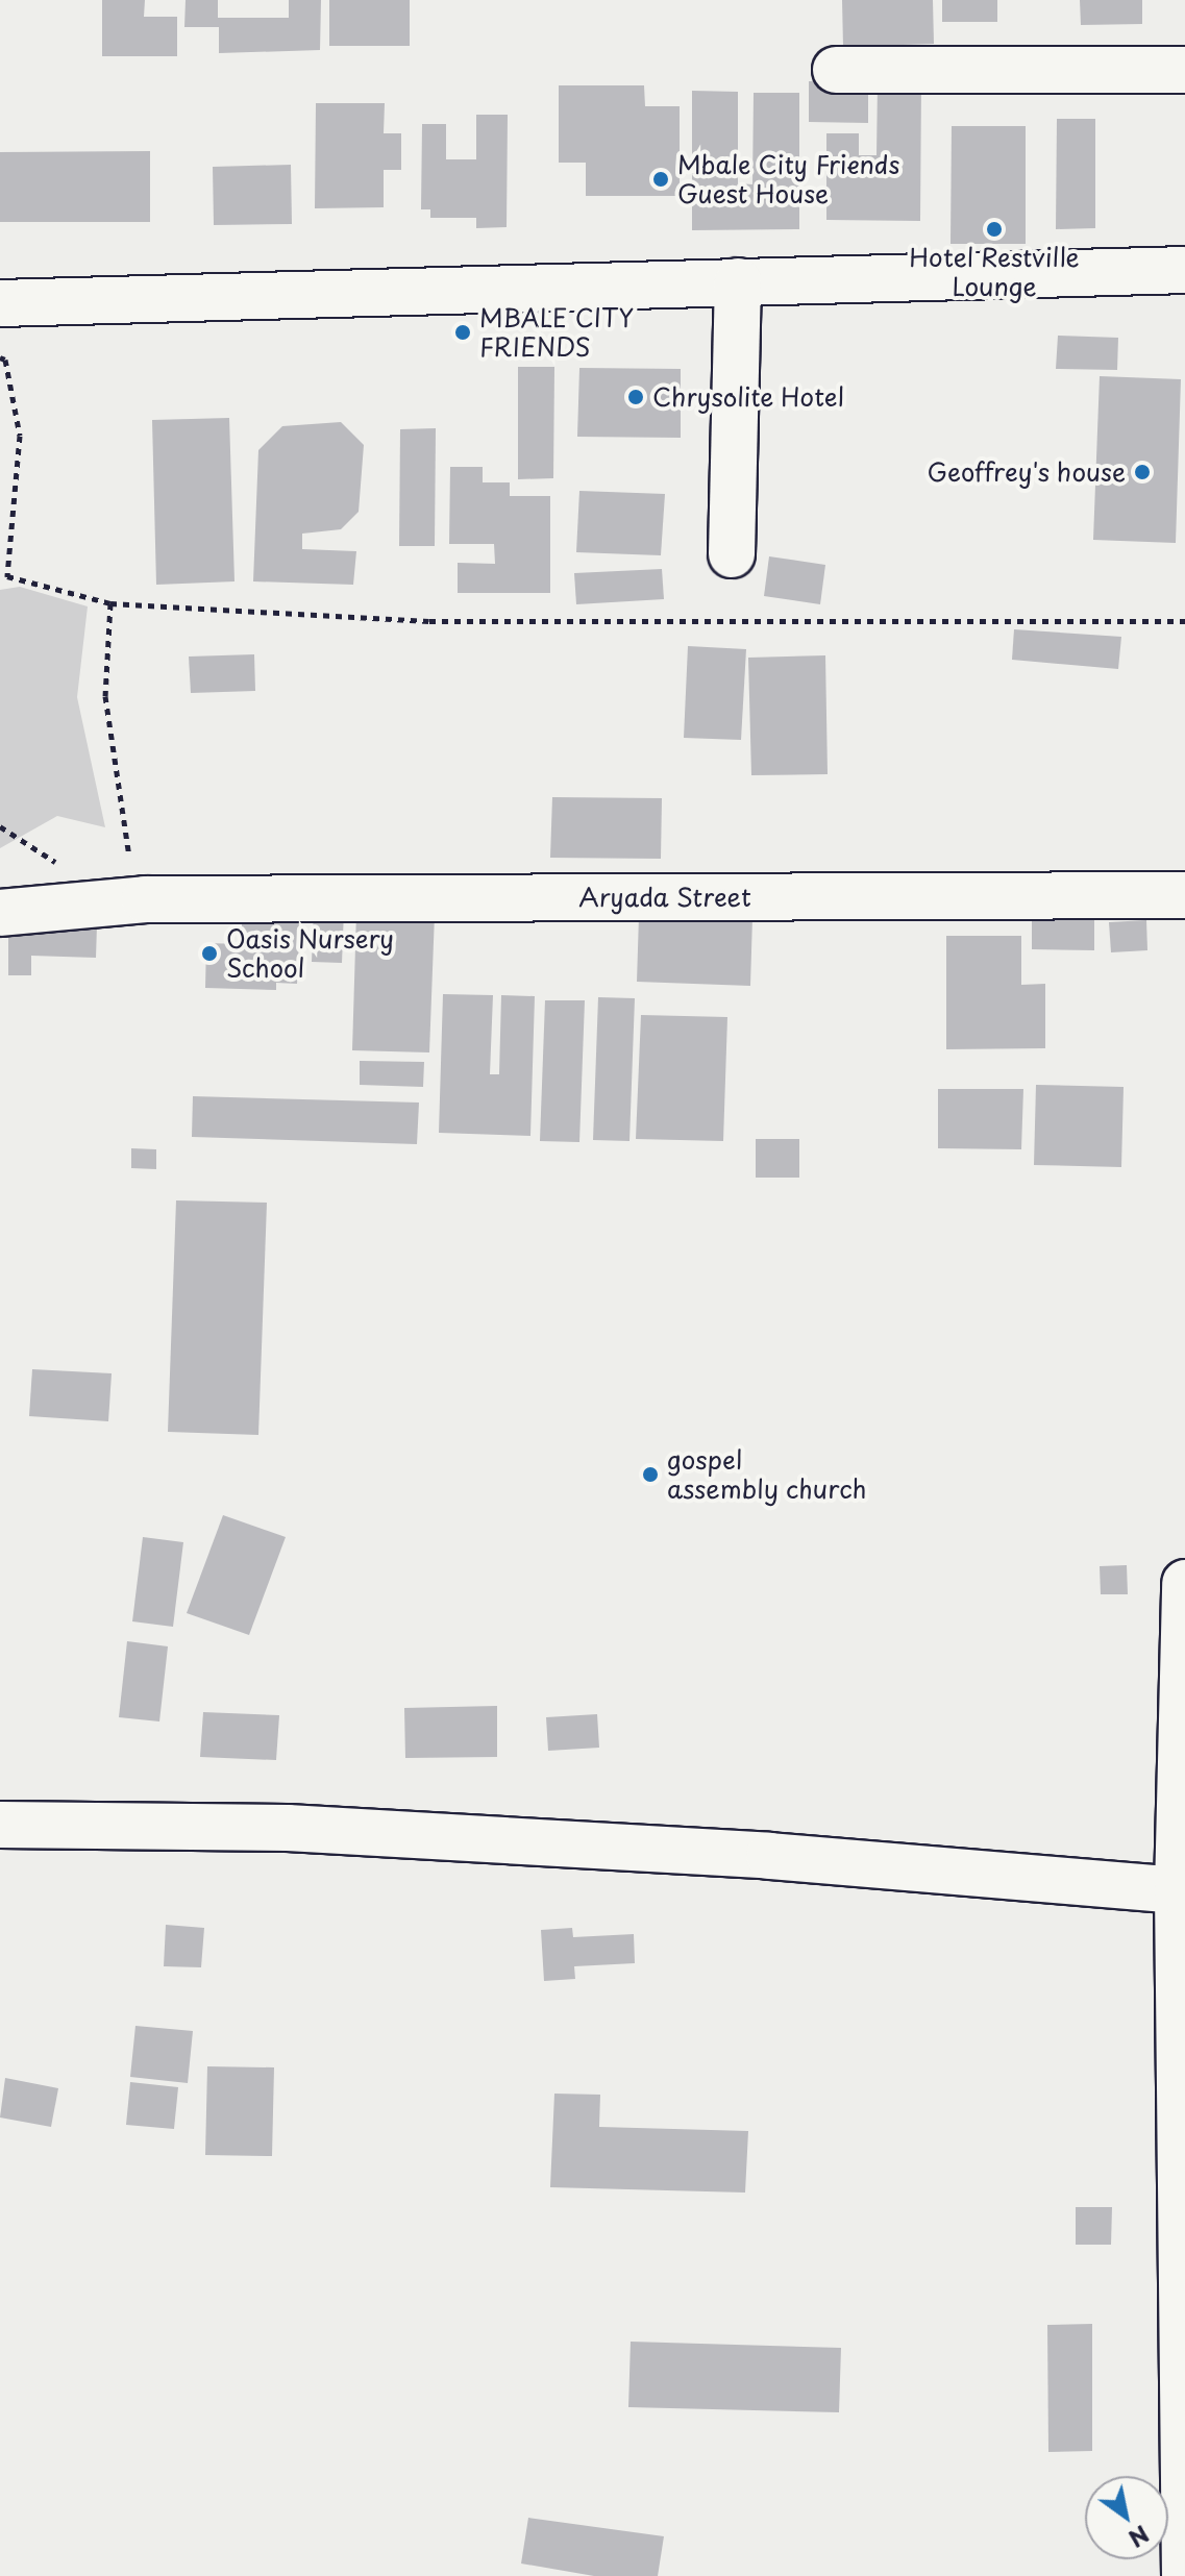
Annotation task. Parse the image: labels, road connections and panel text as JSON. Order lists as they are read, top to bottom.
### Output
{
  "streets": {
    "street": ["Aryada Street"]
  },
  "places": [
    "Mbale City Friends Guest House",
    "Hotel Restville Lounge",
    "MBALE CITY FRIENDS",
    "Chrysolite Hotel",
    "Geoffrey's house",
    "Oasis Nursery School",
    "gospel assembly church"
  ],
  "north": "bottom right"
}
